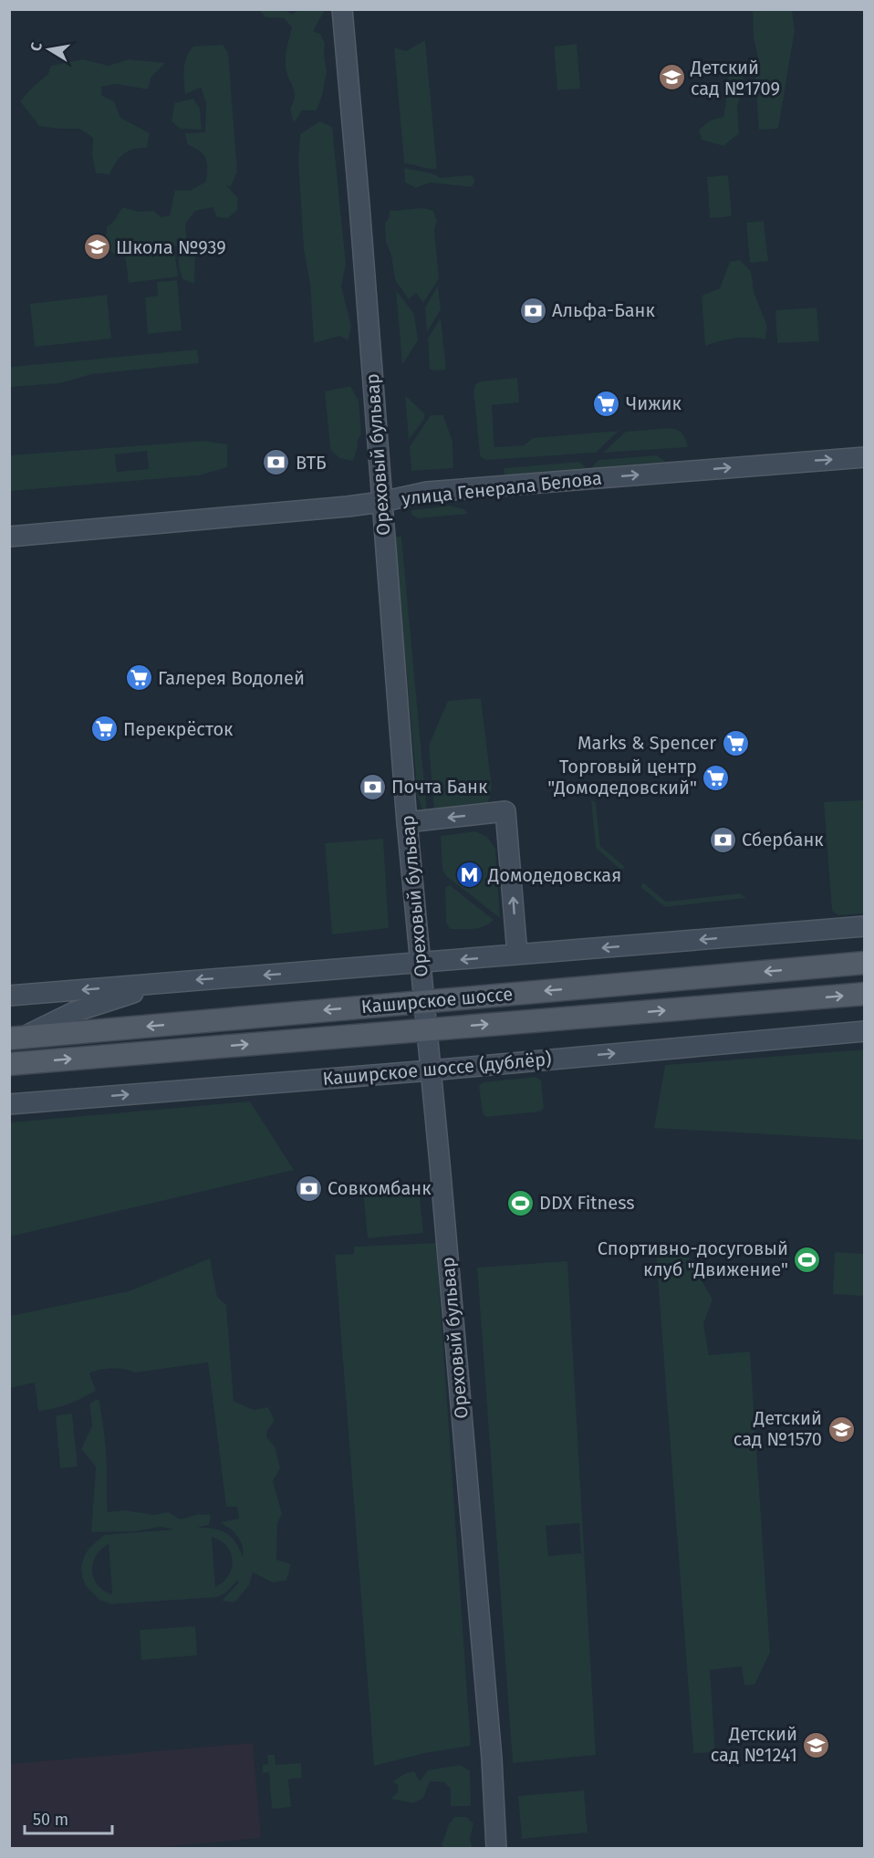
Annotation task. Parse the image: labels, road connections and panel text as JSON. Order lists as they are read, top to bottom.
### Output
{
  "streets": {
    "main road": [
      "Ореховый бульвар",
      "улица Генерала Белова",
      "Каширское шоссе",
      "Каширское шоссе (дублёр)"
    ]
  },
  "crossings": [
    ["Ореховый бульвар", "улица Генерала Белова"],
    ["Ореховый бульвар", "Каширское шоссе"],
    ["Ореховый бульвар", "Каширское шоссе (дублёр)"]
  ],
  "one_way": ["улица Генерала Белова"],
  "places": {
    "school or university": [
      "Детский сад №1709",
      "Школа №939",
      "Детский сад №1570",
      "Детский сад №1241"
    ],
    "bank": [
      "Альфа-Банк",
      "ВТБ",
      "Почта Банк",
      "Сбербанк",
      "Совкомбанк"
    ],
    "supermarket": [
      "Чижик",
      "Галерея Водолей",
      "Перекрёсток",
      "Marks & Spencer",
      "Торговый центр \"Домодедовский\""
    ],
    "metro station": ["Домодедовская"],
    "sports": ["DDX Fitness", "Спортивно-досуговый клуб \"Движение\""]
  },
  "scale_bar": "50 m",
  "north": "left"
}
